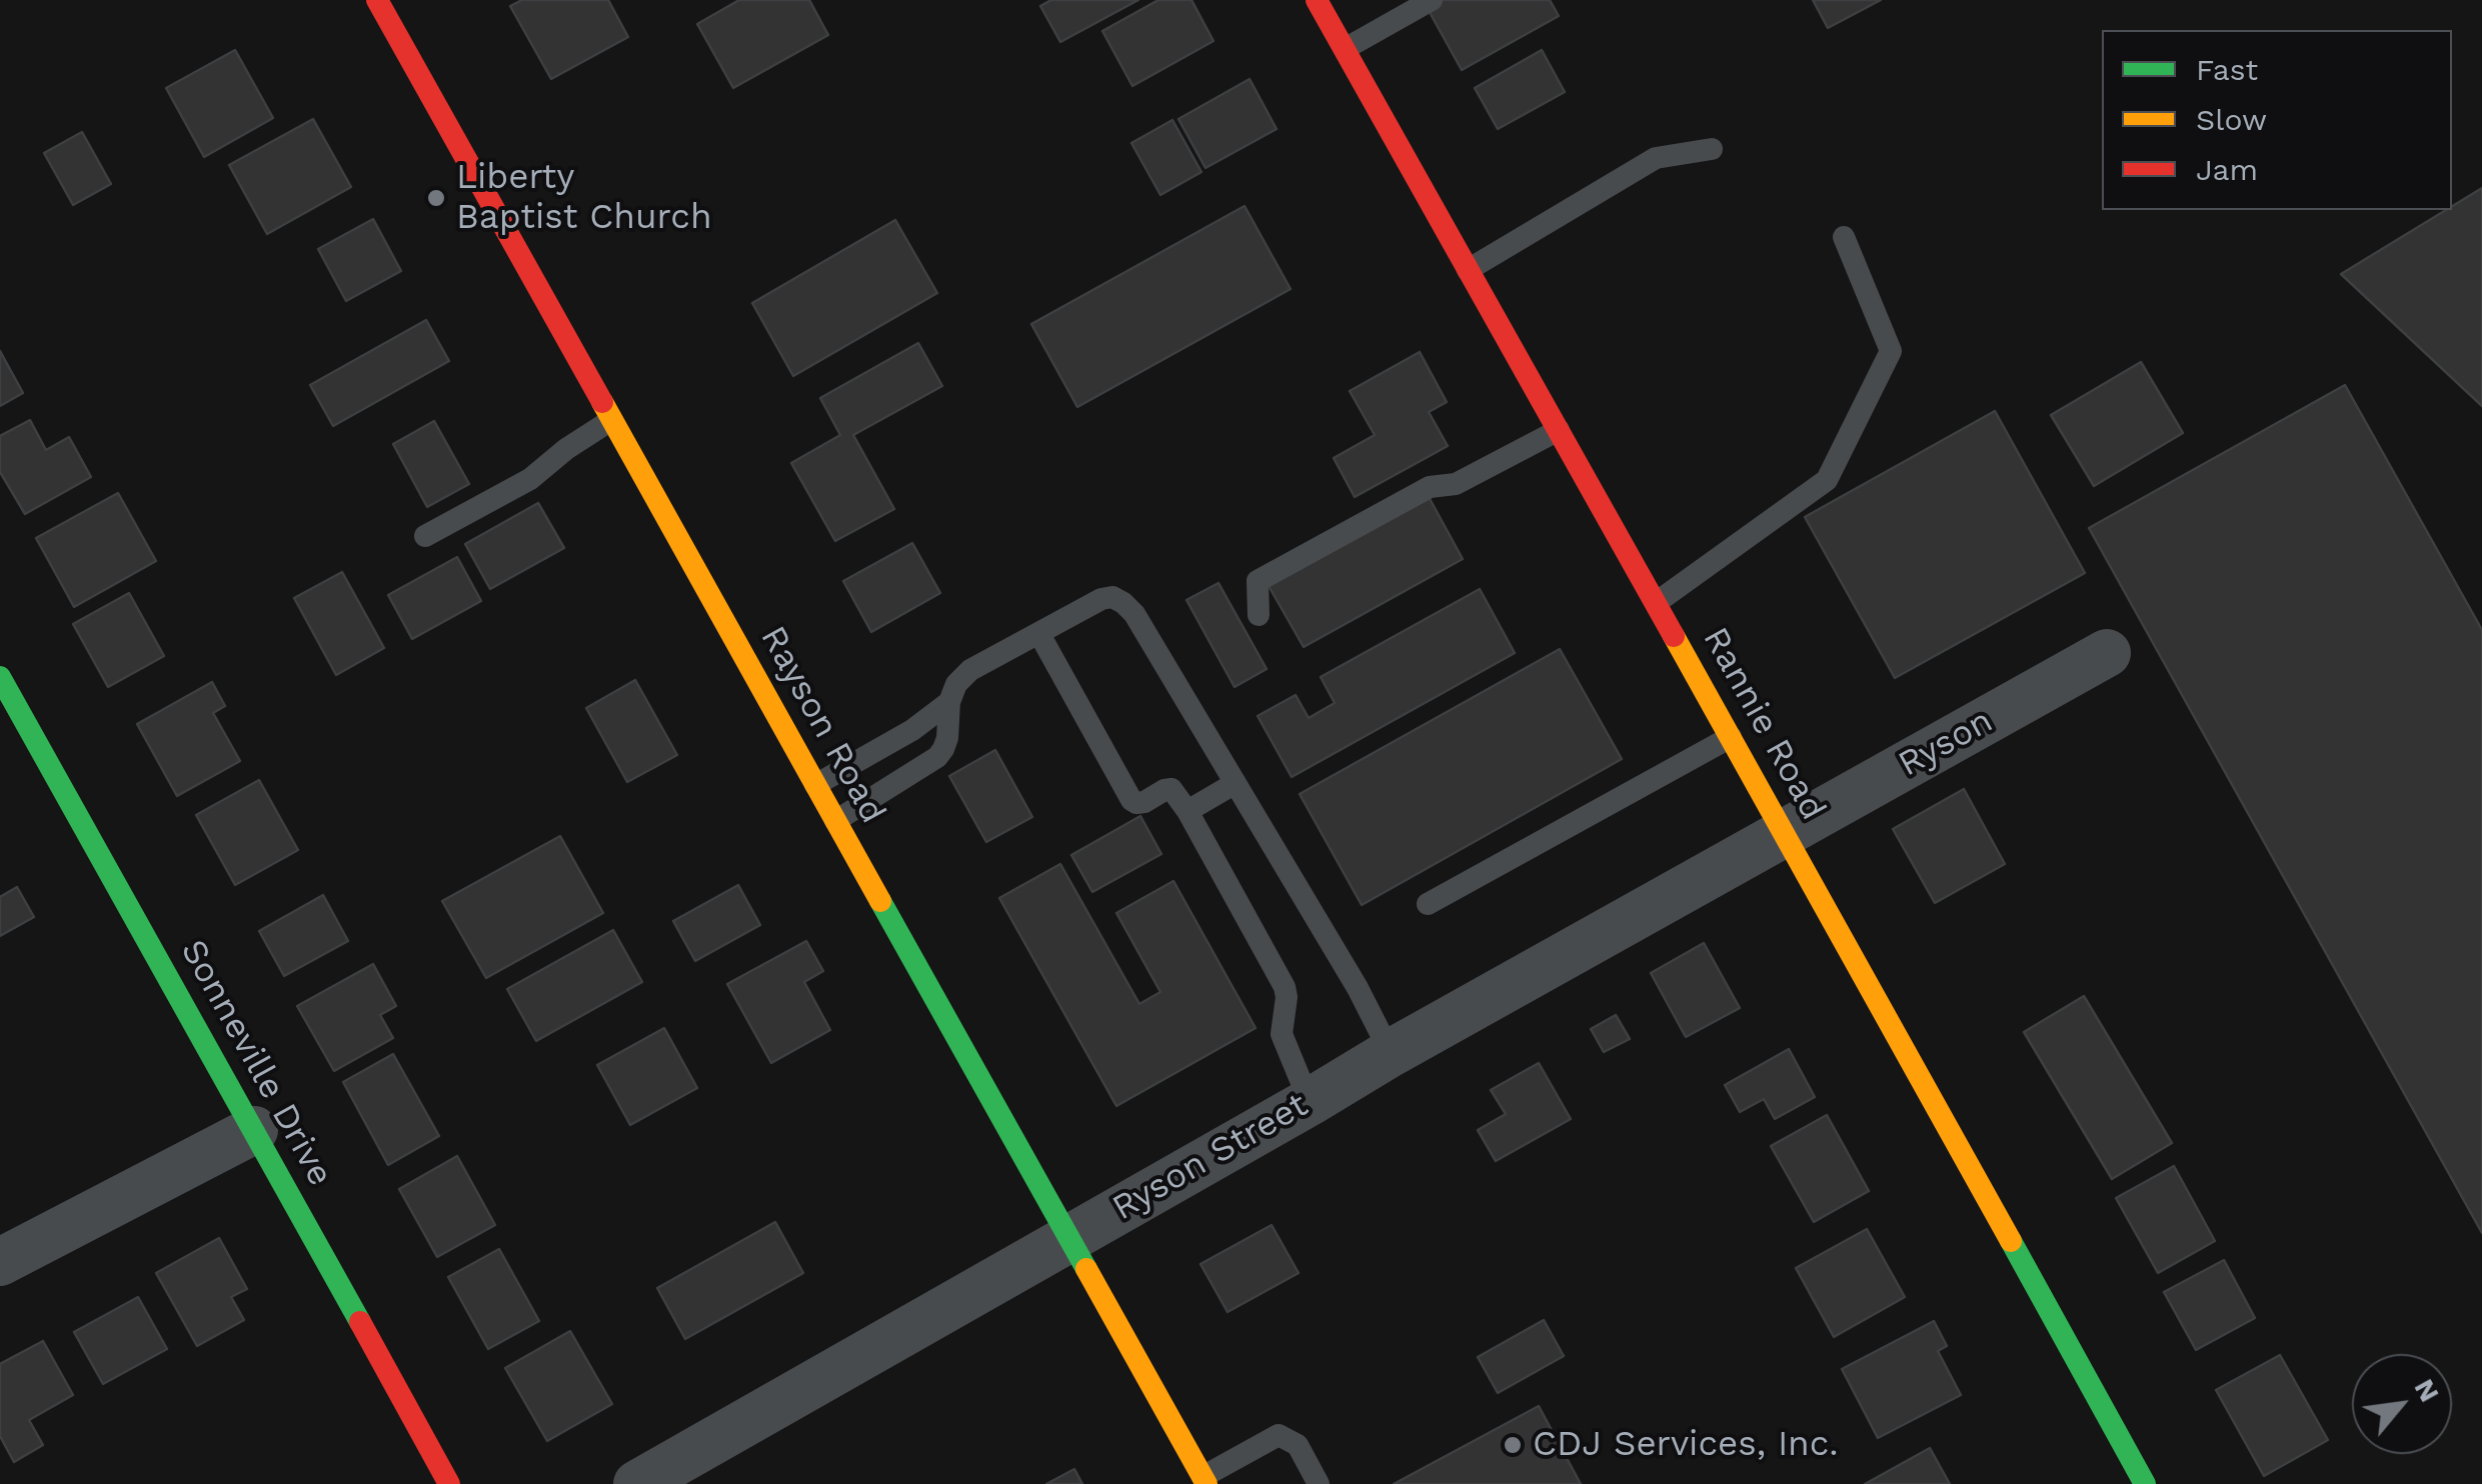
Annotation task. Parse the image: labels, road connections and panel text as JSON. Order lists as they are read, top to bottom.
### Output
{
  "streets": {
    "street": [
      "Rannie Road",
      "Rayson Road",
      "Ryson",
      "Sonneville Drive",
      "Ryson Street"
    ]
  },
  "crossings": [
    ["Rannie Road", "Ryson"],
    ["Rannie Road", "Ryson Street"],
    ["Rayson Road", "Ryson Street"],
    ["Ryson", "Ryson Street"]
  ],
  "places": ["Liberty Baptist Church", "CDJ Services, Inc."],
  "legend": ["Fast", "Slow", "Jam"],
  "north": "top right"
}
